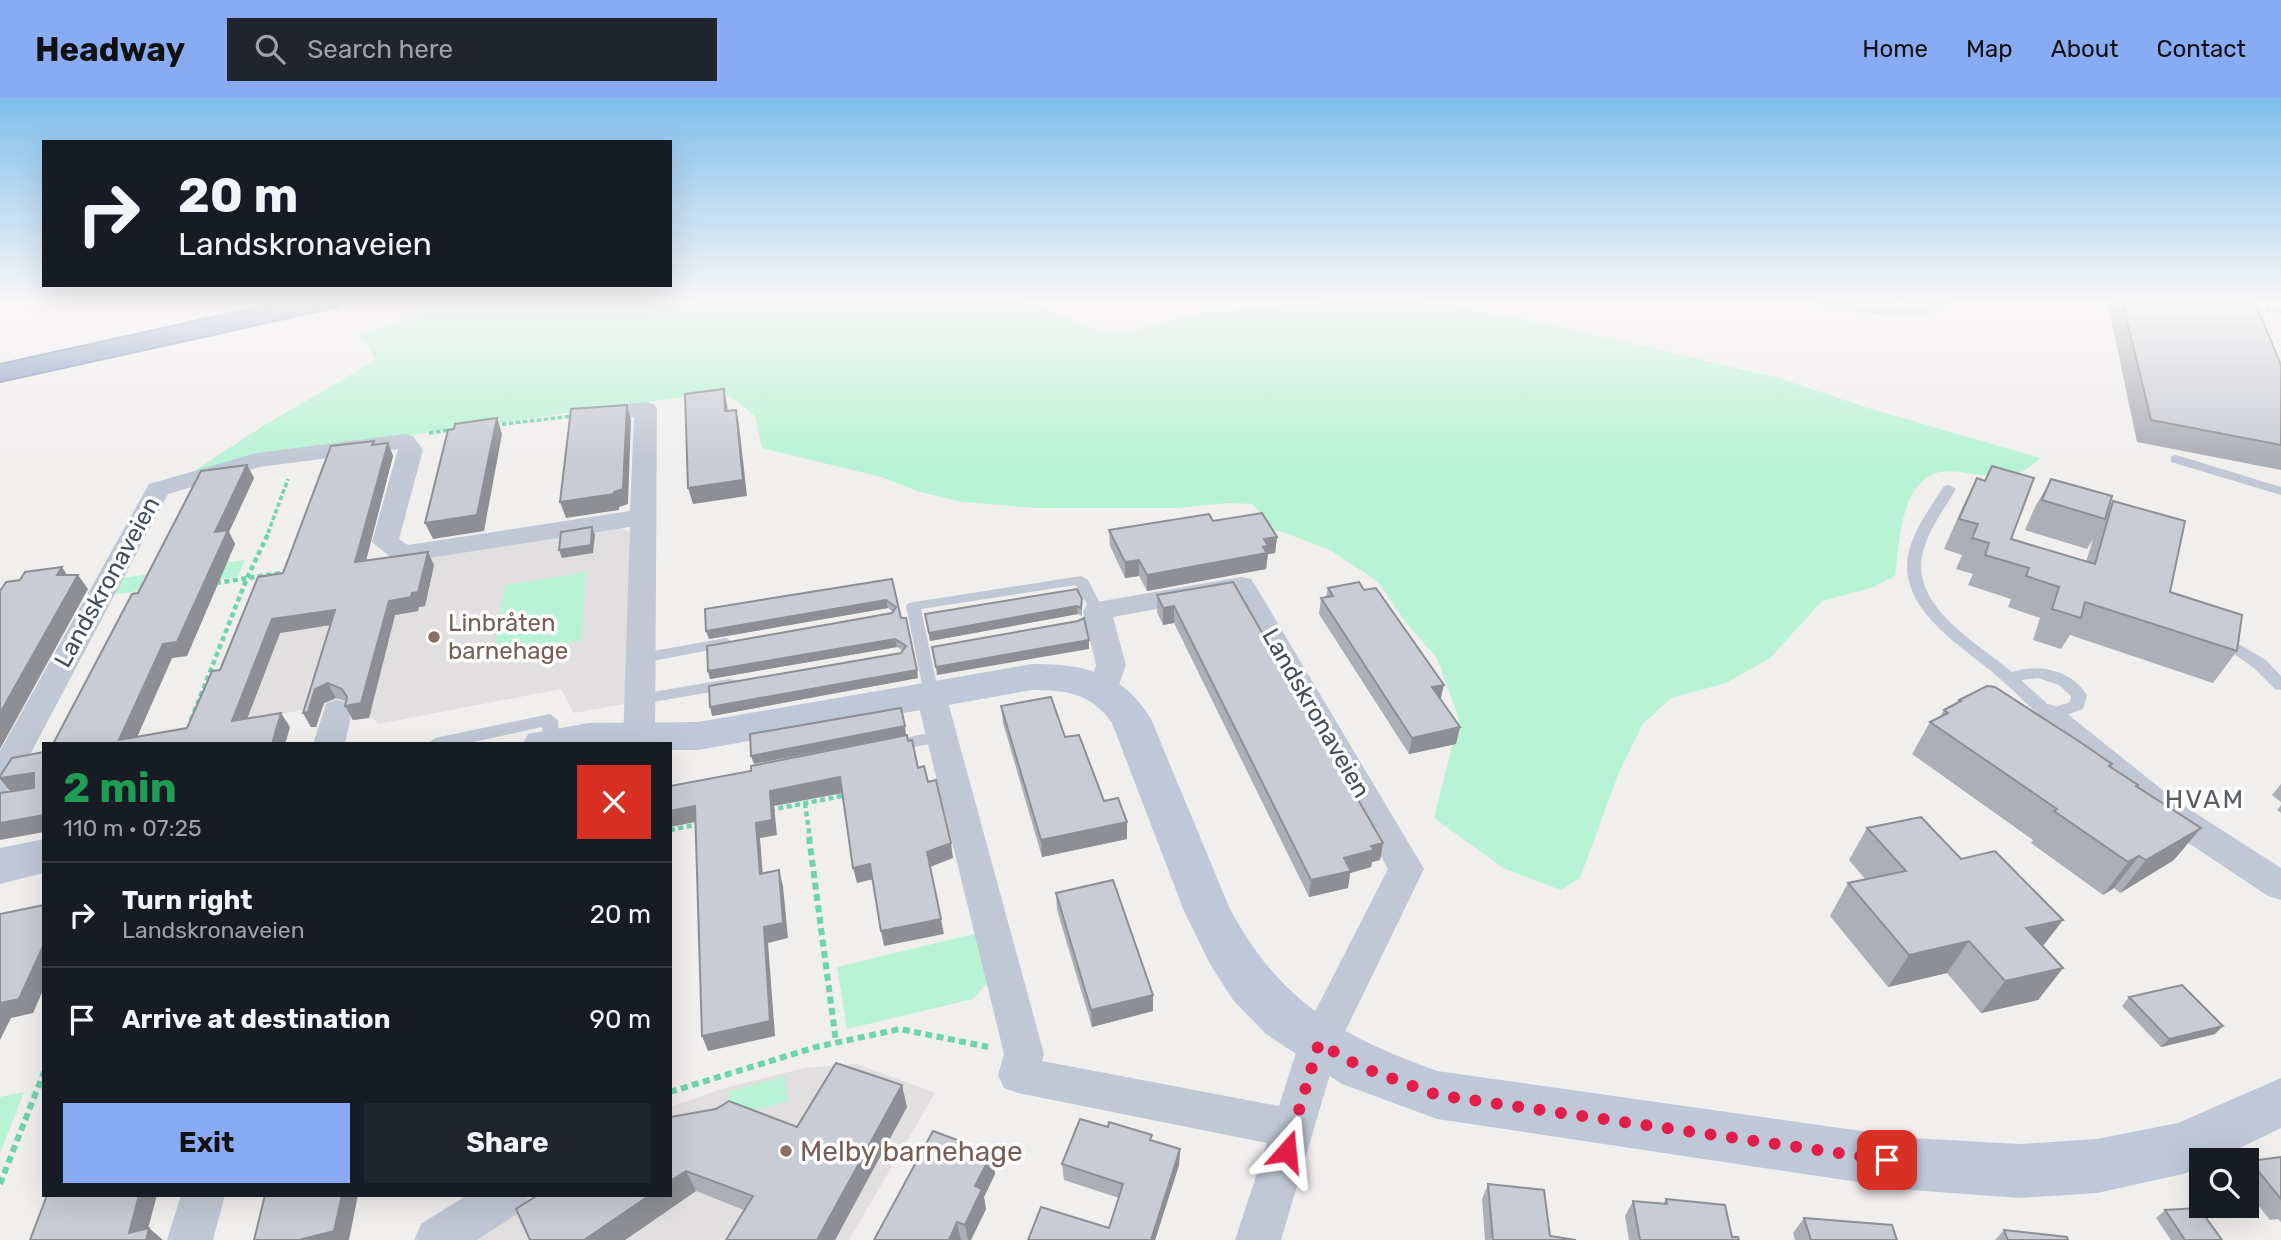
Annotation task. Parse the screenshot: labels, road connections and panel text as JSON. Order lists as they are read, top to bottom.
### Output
{
  "streets": {
    "street": ["Landskronaveien"]
  },
  "districts": ["HVAM"],
  "places": ["Linbråten barnehage", "Melby barnehage"],
  "page": {
    "header": "Headway",
    "search": "Search here",
    "nav": [
      "Home",
      "Map",
      "About",
      "Contact"
    ],
    "turn": ["20 m", "Landskronaveien"],
    "heading": ["2 min", "110 m · 07:25"],
    "list": [
      {
        "name": "Turn right",
        "note": "Landskronaveien",
        "value": "20 m"
      },
      {
        "name": "Arrive at destination",
        "value": "90 m"
      }
    ],
    "buttons": ["Exit", "Share"]
  }
}
